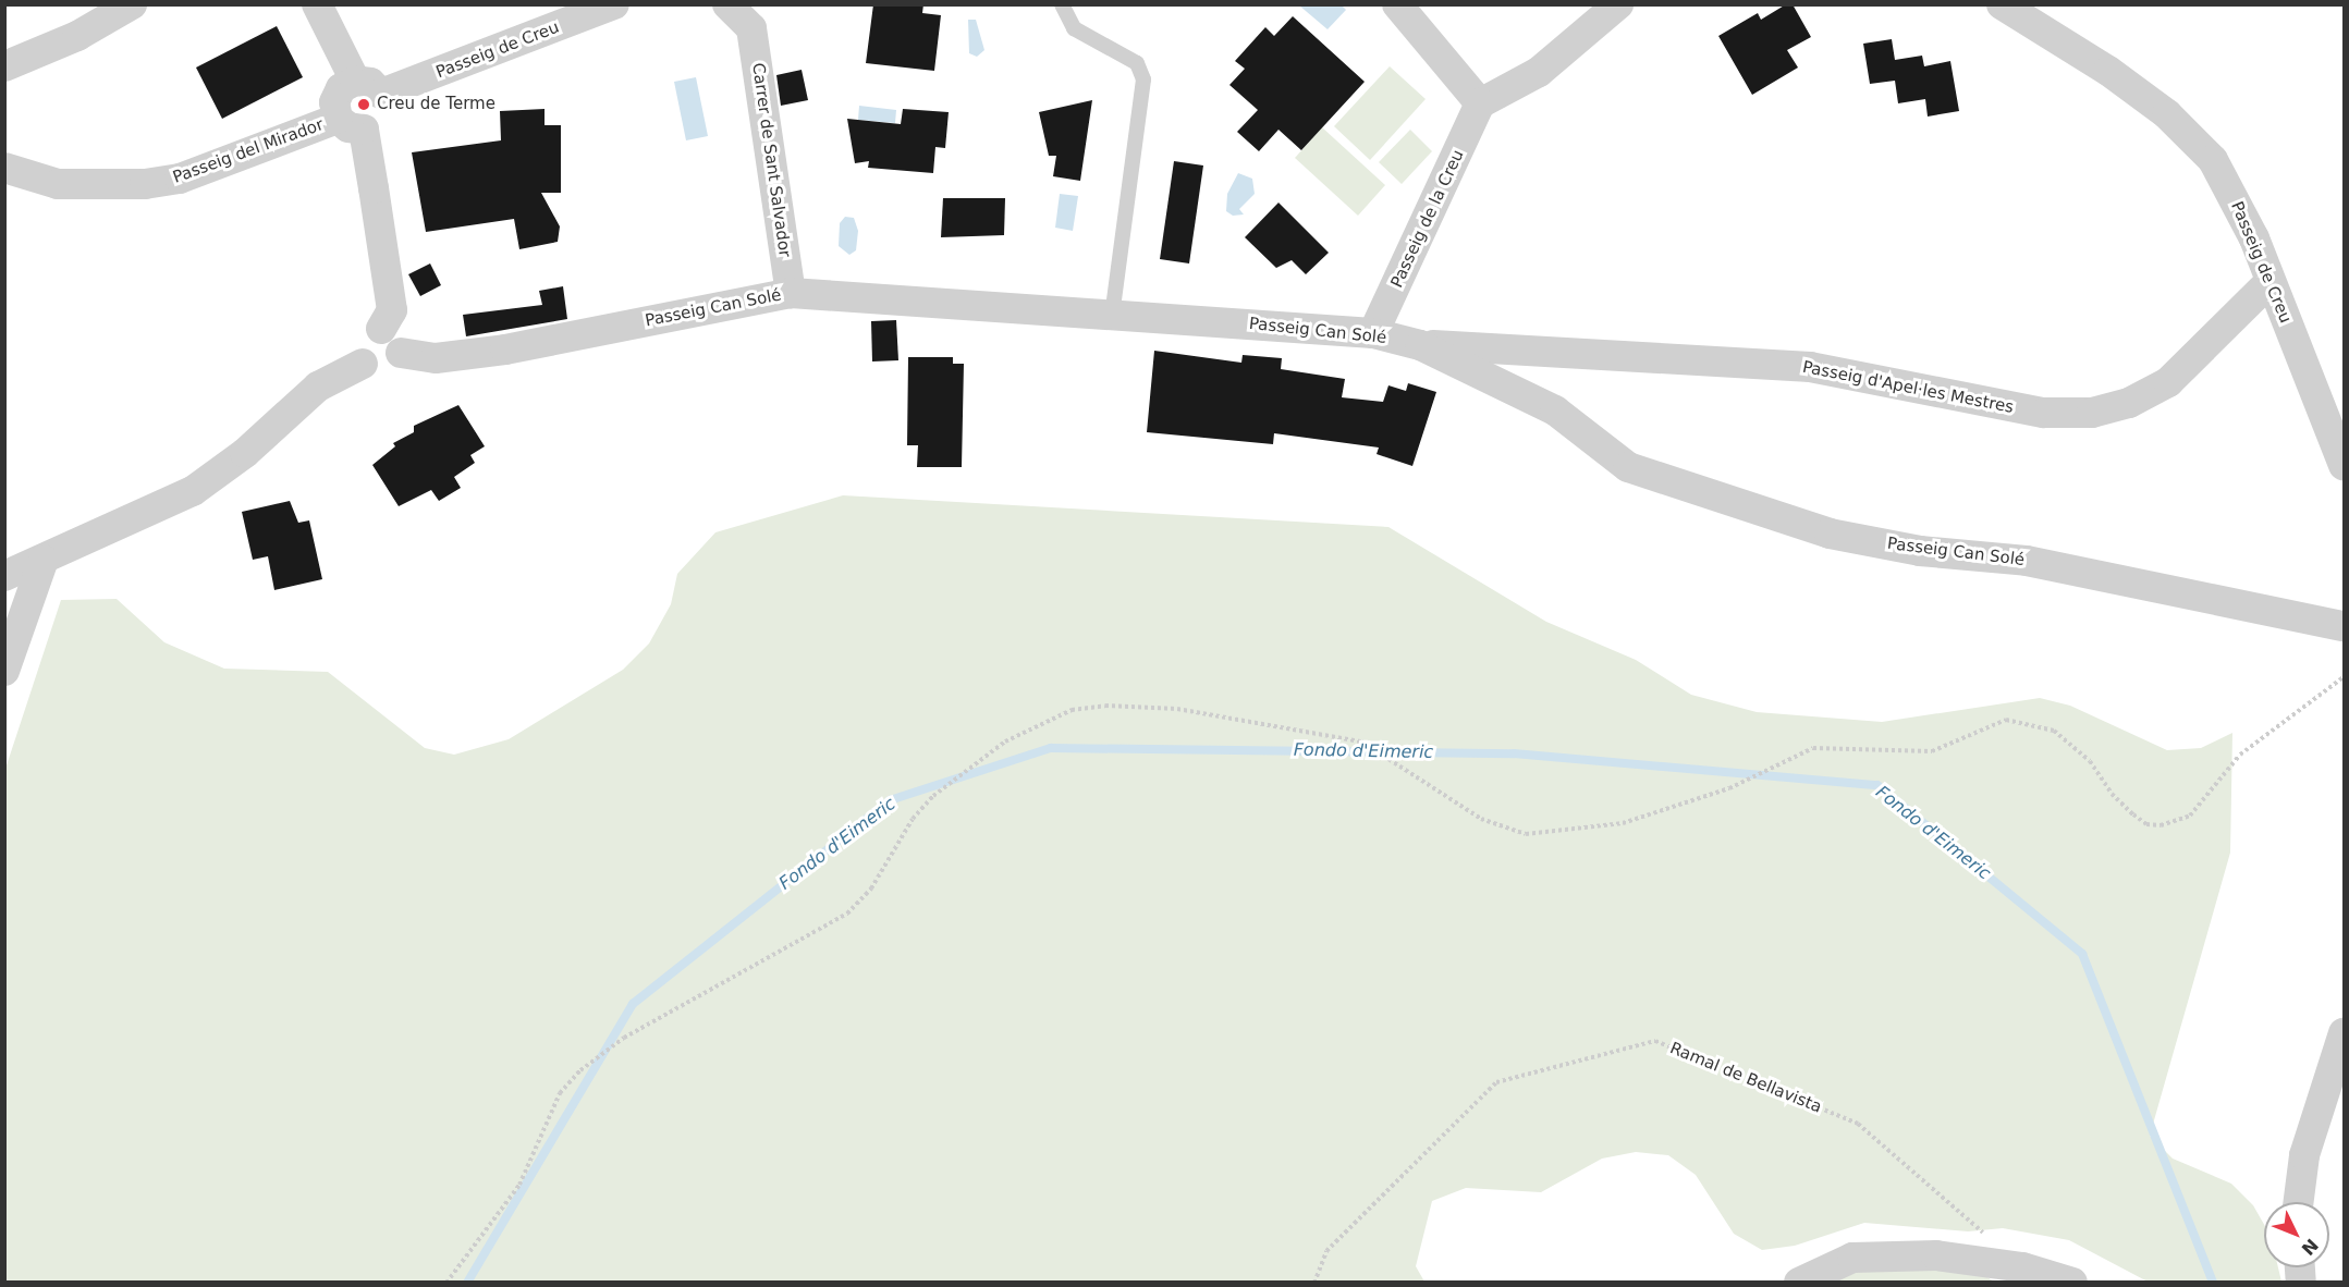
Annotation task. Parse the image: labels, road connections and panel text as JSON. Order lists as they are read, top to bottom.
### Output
{
  "streets": {
    "street": [
      "Passeig de Creu",
      "Passeig del Mirador",
      "Carrer de Sant Salvador",
      "Passeig de la Creu",
      "Passeig Can Solé",
      "Passeig d'Apel·les Mestres"
    ],
    "path": ["Ramal de Bellavista"]
  },
  "crossings": [
    ["Passeig de Creu", "Passeig d'Apel·les Mestres"],
    ["Carrer de Sant Salvador", "Passeig Can Solé"],
    ["Passeig de la Creu", "Passeig Can Solé"],
    ["Passeig Can Solé", "Passeig d'Apel·les Mestres"]
  ],
  "water": ["Fondo d'Eimeric"],
  "places": ["Creu de Terme"],
  "north": "bottom right"
}
